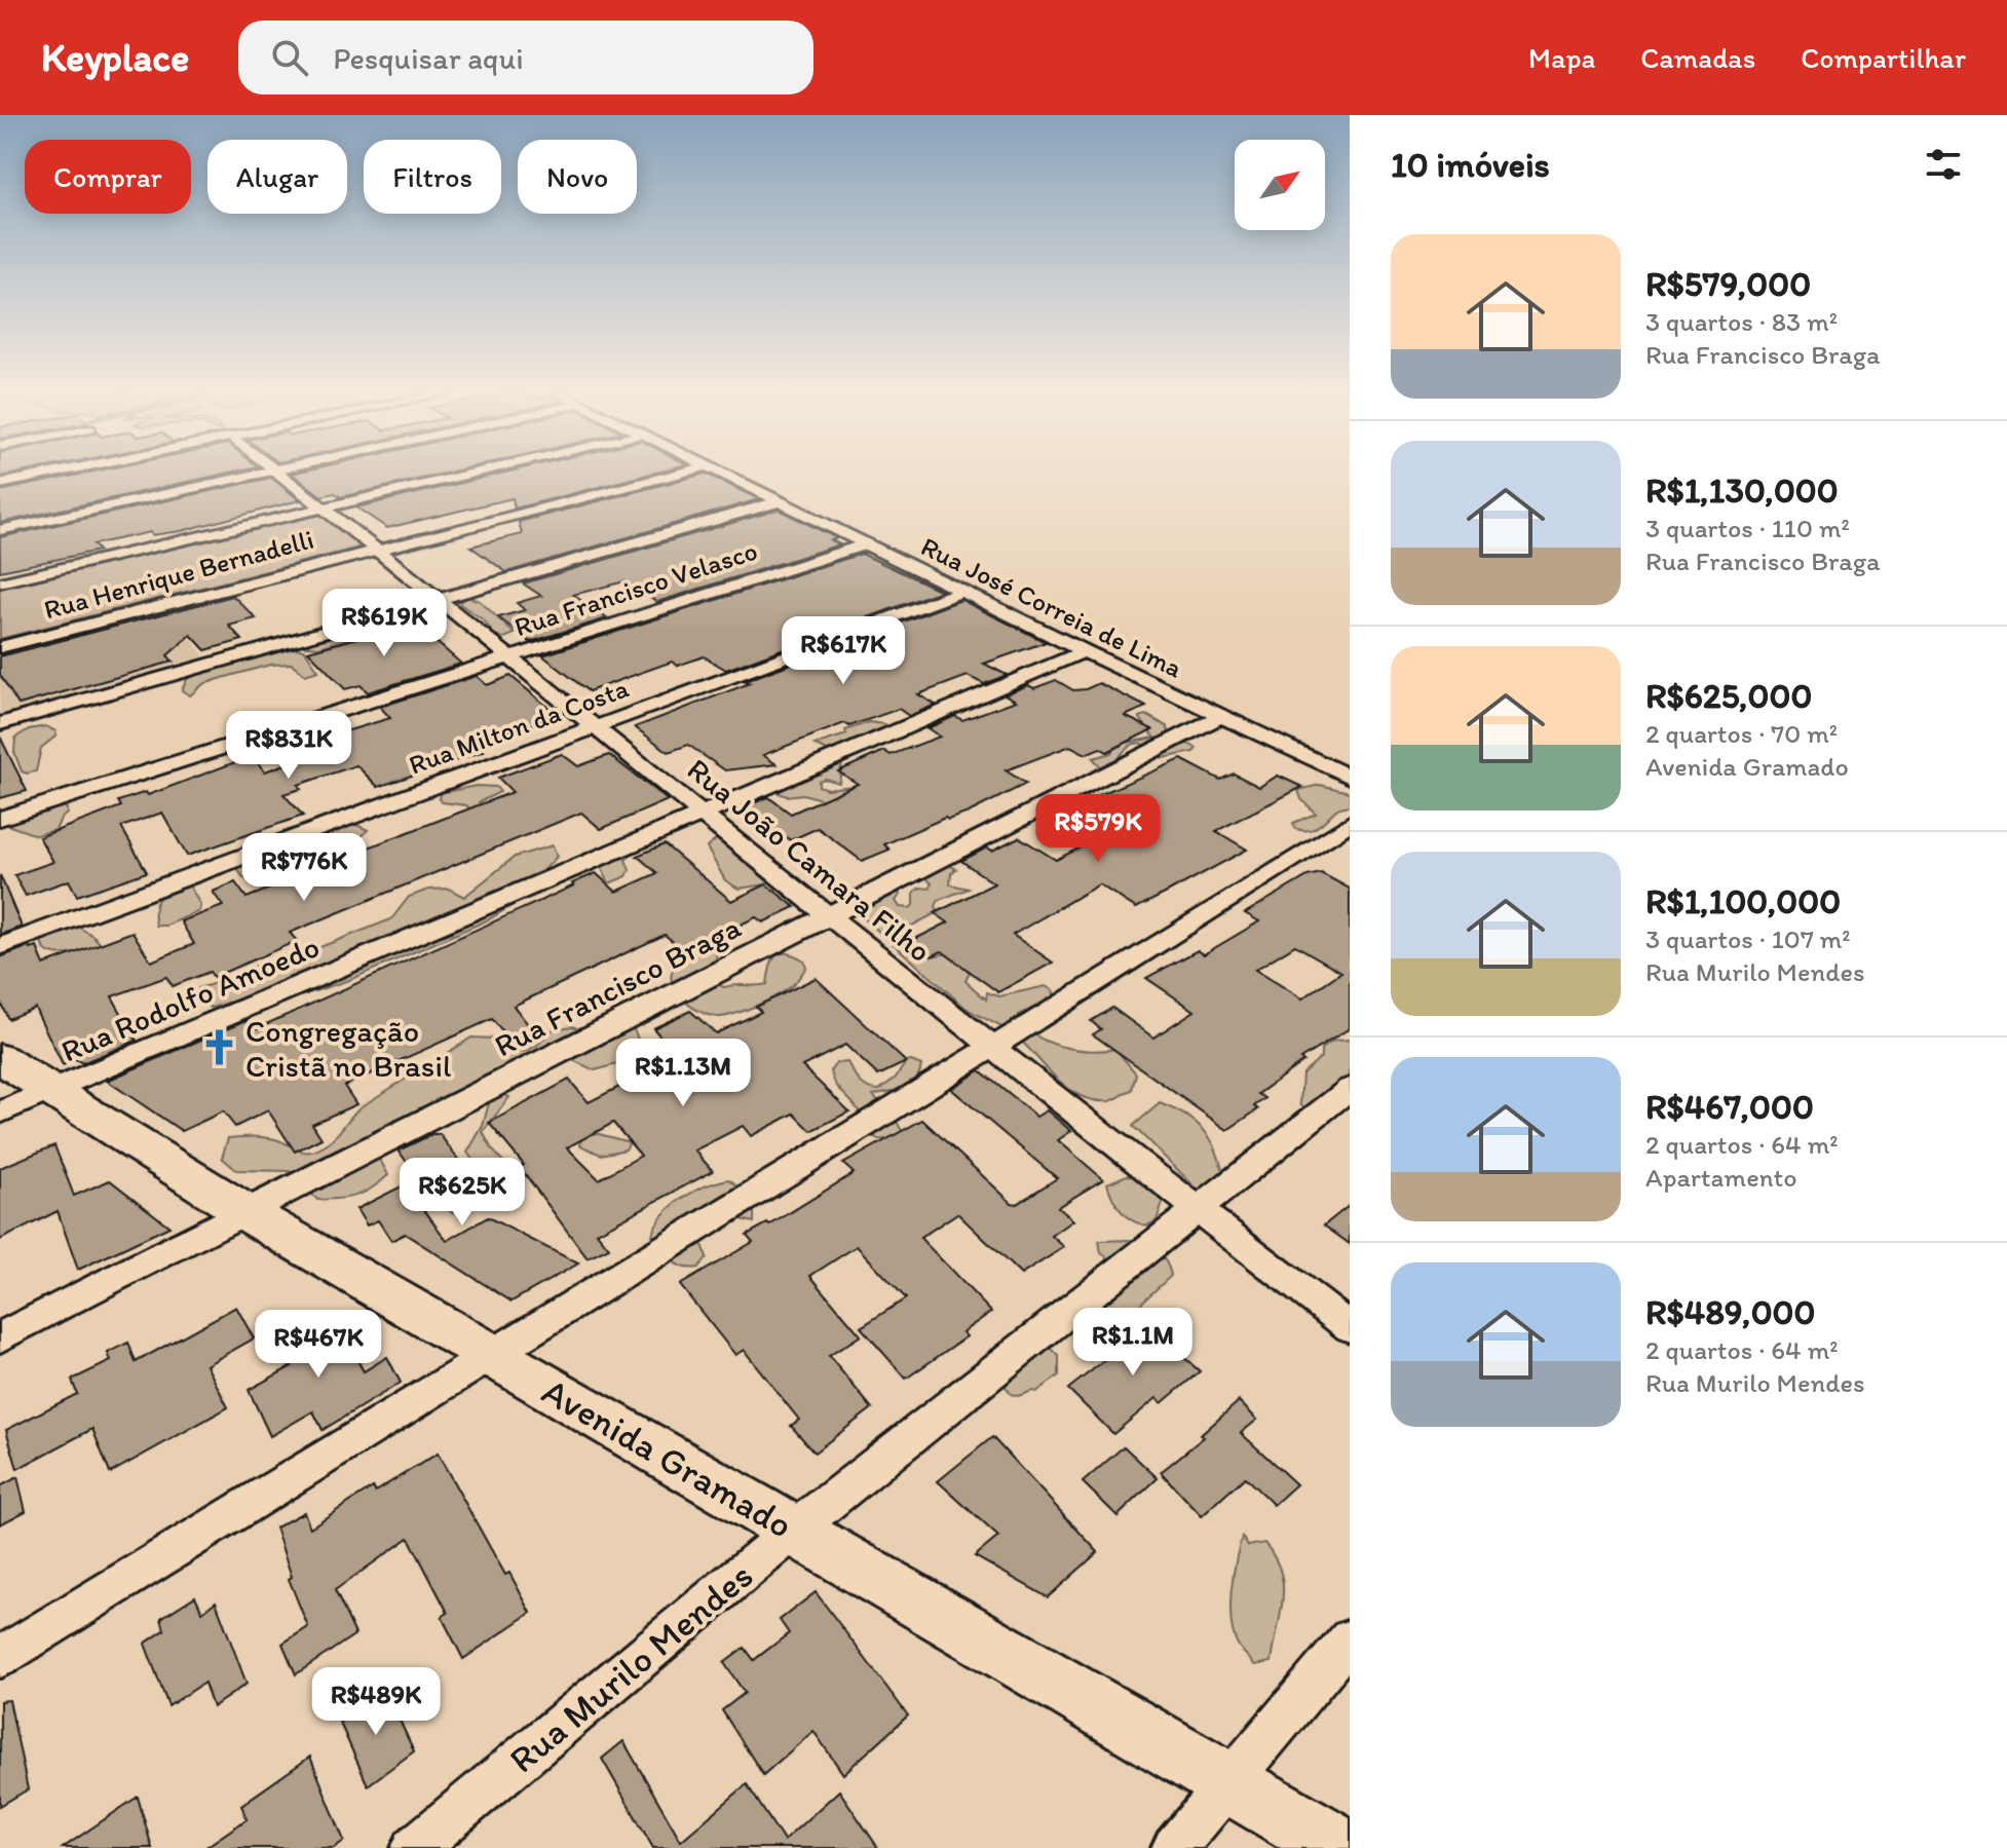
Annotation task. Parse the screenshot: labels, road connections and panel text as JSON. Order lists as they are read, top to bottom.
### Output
{
  "streets": {
    "street": [
      "Rua Henrique Bernadelli",
      "Rua Francisco Velasco",
      "Rua José Correia de Lima",
      "Rua Milton da Costa",
      "Rua João Camara Filho",
      "Rua Francisco Braga",
      "Rua Rodolfo Amoedo",
      "Avenida Gramado",
      "Rua Murilo Mendes"
    ]
  },
  "crossings": [
    ["Rua Henrique Bernadelli", "Rua João Camara Filho"],
    ["Rua Francisco Velasco", "Rua José Correia de Lima"],
    ["Rua Francisco Velasco", "Rua João Camara Filho"],
    ["Rua José Correia de Lima", "Rua Milton da Costa"],
    ["Rua José Correia de Lima", "Rua Francisco Braga"],
    ["Rua José Correia de Lima", "Rua Rodolfo Amoedo"],
    ["Rua Milton da Costa", "Rua João Camara Filho"],
    ["Rua João Camara Filho", "Rua Francisco Braga"],
    ["Rua João Camara Filho", "Rua Rodolfo Amoedo"],
    ["Rua João Camara Filho", "Rua Murilo Mendes"],
    ["Rua Francisco Braga", "Avenida Gramado"],
    ["Rua Rodolfo Amoedo", "Avenida Gramado"],
    ["Avenida Gramado", "Rua Murilo Mendes"]
  ],
  "places": {
    "church": ["Congregação Cristã no Brasil"]
  },
  "north": "top right",
  "page": {
    "header": "Keyplace",
    "search": "Pesquisar aqui",
    "nav": ["Mapa", "Camadas", "Compartilhar"],
    "heading": "10 imóveis",
    "chip": [
      "Comprar",
      "Alugar",
      "Filtros",
      "Novo"
    ],
    "list": [
      {
        "name": "R$579,000",
        "note": "3 quartos · 83 m² · Rua Francisco Braga"
      },
      {
        "name": "R$1,130,000",
        "note": "3 quartos · 110 m² · Rua Francisco Braga"
      },
      {
        "name": "R$625,000",
        "note": "2 quartos · 70 m² · Avenida Gramado"
      },
      {
        "name": "R$1,100,000",
        "note": "3 quartos · 107 m² · Rua Murilo Mendes"
      },
      {
        "name": "R$467,000",
        "note": "2 quartos · 64 m² · Apartamento"
      },
      {
        "name": "R$489,000",
        "note": "2 quartos · 64 m² · Rua Murilo Mendes"
      }
    ],
    "price": [
      "R$619K",
      "R$617K",
      "R$831K",
      "R$579K",
      "R$776K",
      "R$1.13M",
      "R$625K",
      "R$1.1M",
      "R$467K",
      "R$489K"
    ]
  }
}
